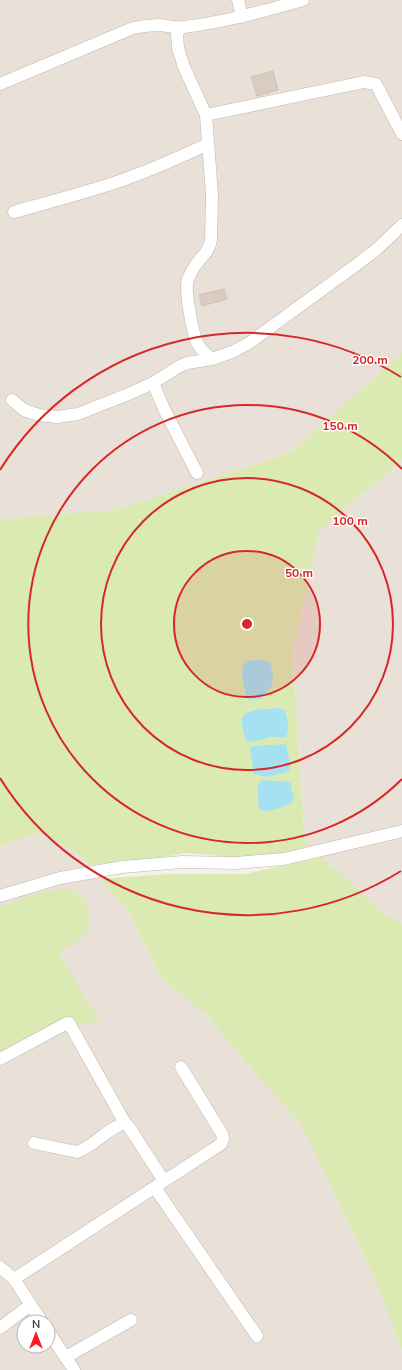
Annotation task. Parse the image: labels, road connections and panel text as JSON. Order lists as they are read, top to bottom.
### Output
{
  "north": "top",
  "rings": [
    "200 m",
    "150 m",
    "100 m",
    "50 m"
  ]
}
